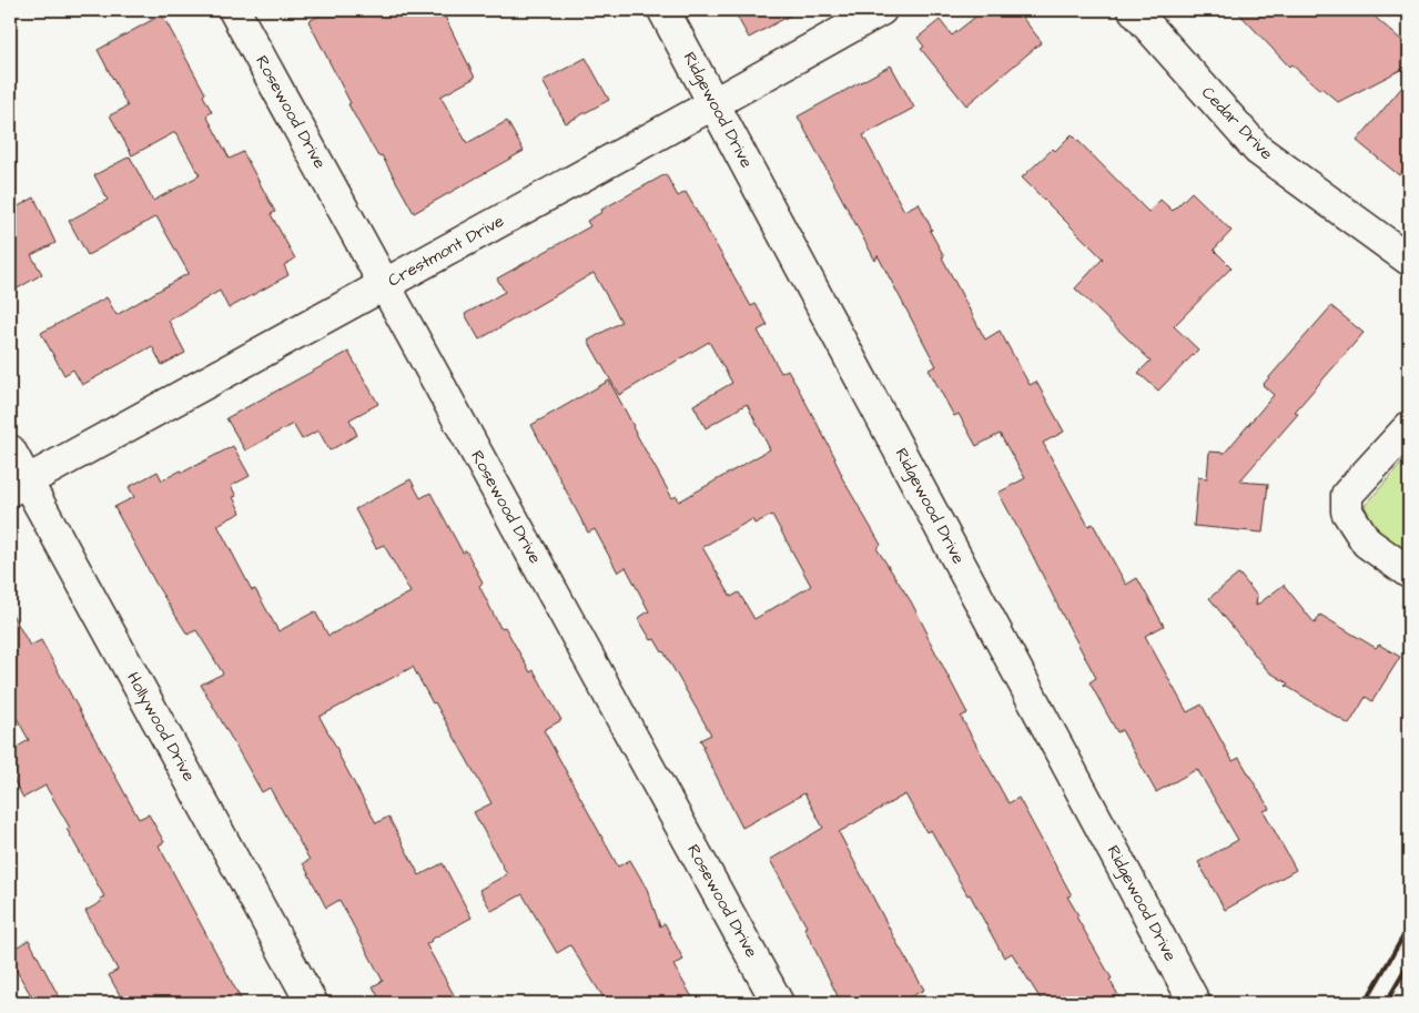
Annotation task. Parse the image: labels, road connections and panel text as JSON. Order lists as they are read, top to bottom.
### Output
{
  "streets": {
    "street": [
      "Ridgewood Drive",
      "Rosewood Drive",
      "Cedar Drive",
      "Crestmont Drive",
      "Hollywood Drive"
    ]
  },
  "crossings": [
    ["Ridgewood Drive", "Crestmont Drive"],
    ["Rosewood Drive", "Crestmont Drive"],
    ["Crestmont Drive", "Hollywood Drive"]
  ]
}
